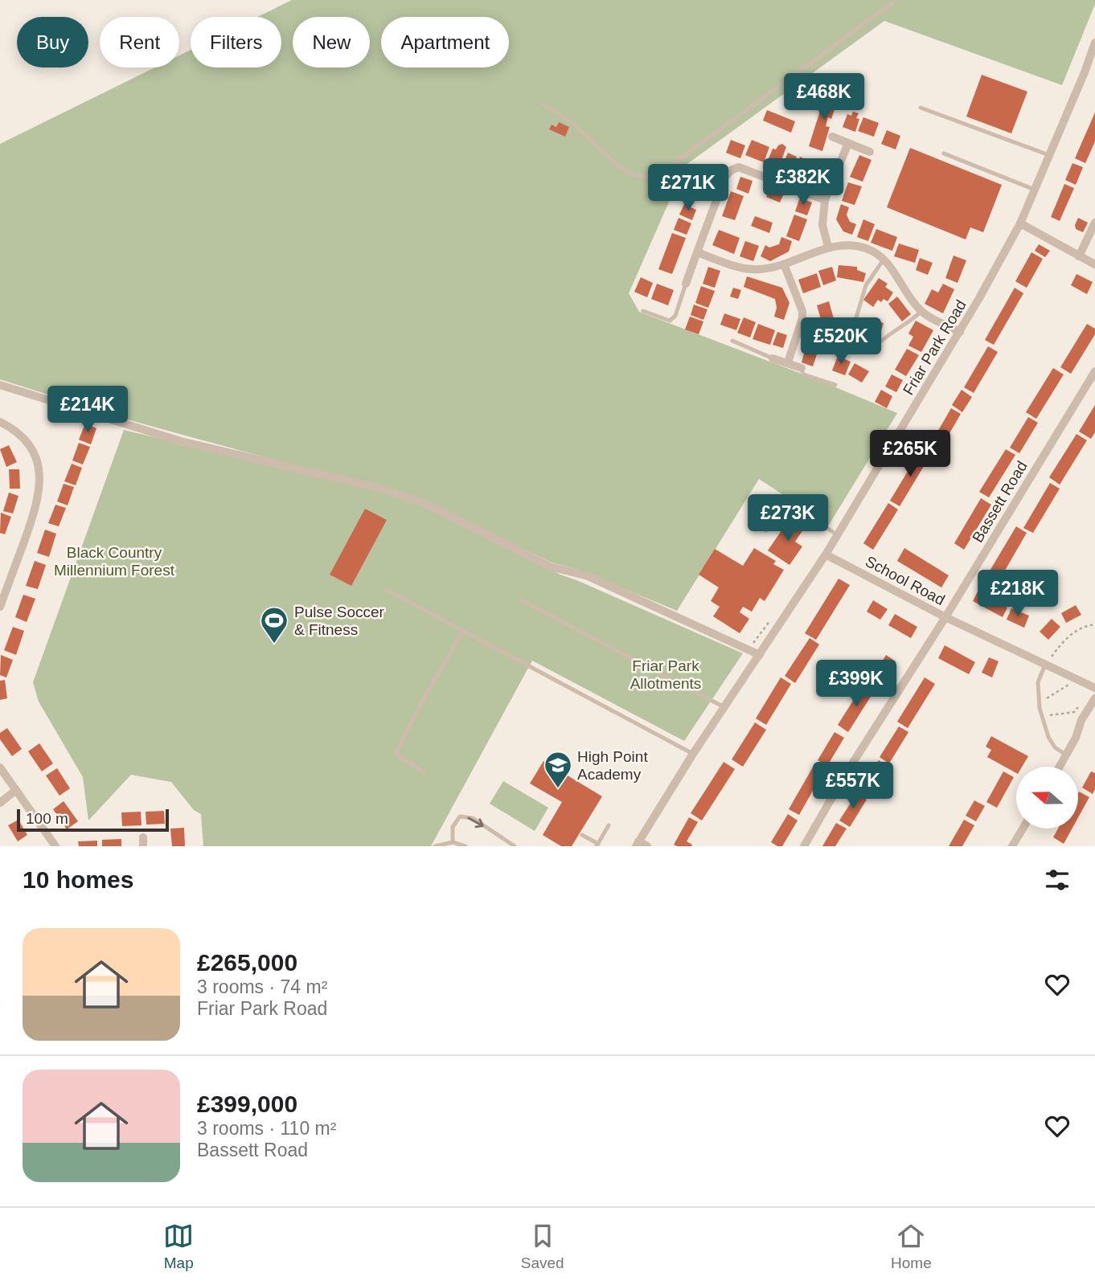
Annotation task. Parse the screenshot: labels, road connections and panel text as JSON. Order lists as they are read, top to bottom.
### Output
{
  "streets": {
    "street": ["Friar Park Road", "Bassett Road", "School Road"]
  },
  "crossings": [
    ["Friar Park Road", "School Road"],
    ["Bassett Road", "School Road"]
  ],
  "parks": ["Black Country Millennium Forest", "Friar Park Allotments"],
  "places": {
    "sports": ["Pulse Soccer & Fitness"],
    "school or university": ["High Point Academy"]
  },
  "scale_bar": "100 m",
  "north": "left",
  "page": {
    "chip": [
      "Buy",
      "Rent",
      "Filters",
      "New",
      "Apartment"
    ],
    "price": [
      "£468K",
      "£382K",
      "£271K",
      "£520K",
      "£214K",
      "£265K",
      "£273K",
      "£218K",
      "£399K",
      "£557K"
    ],
    "scale": "100 m",
    "heading": "10 homes",
    "list": [
      {
        "name": "£265,000",
        "note": "3 rooms · 74 m² · Friar Park Road"
      },
      {
        "name": "£399,000",
        "note": "3 rooms · 110 m² · Bassett Road"
      }
    ],
    "tabs": ["Map", "Saved", "Home"]
  }
}
